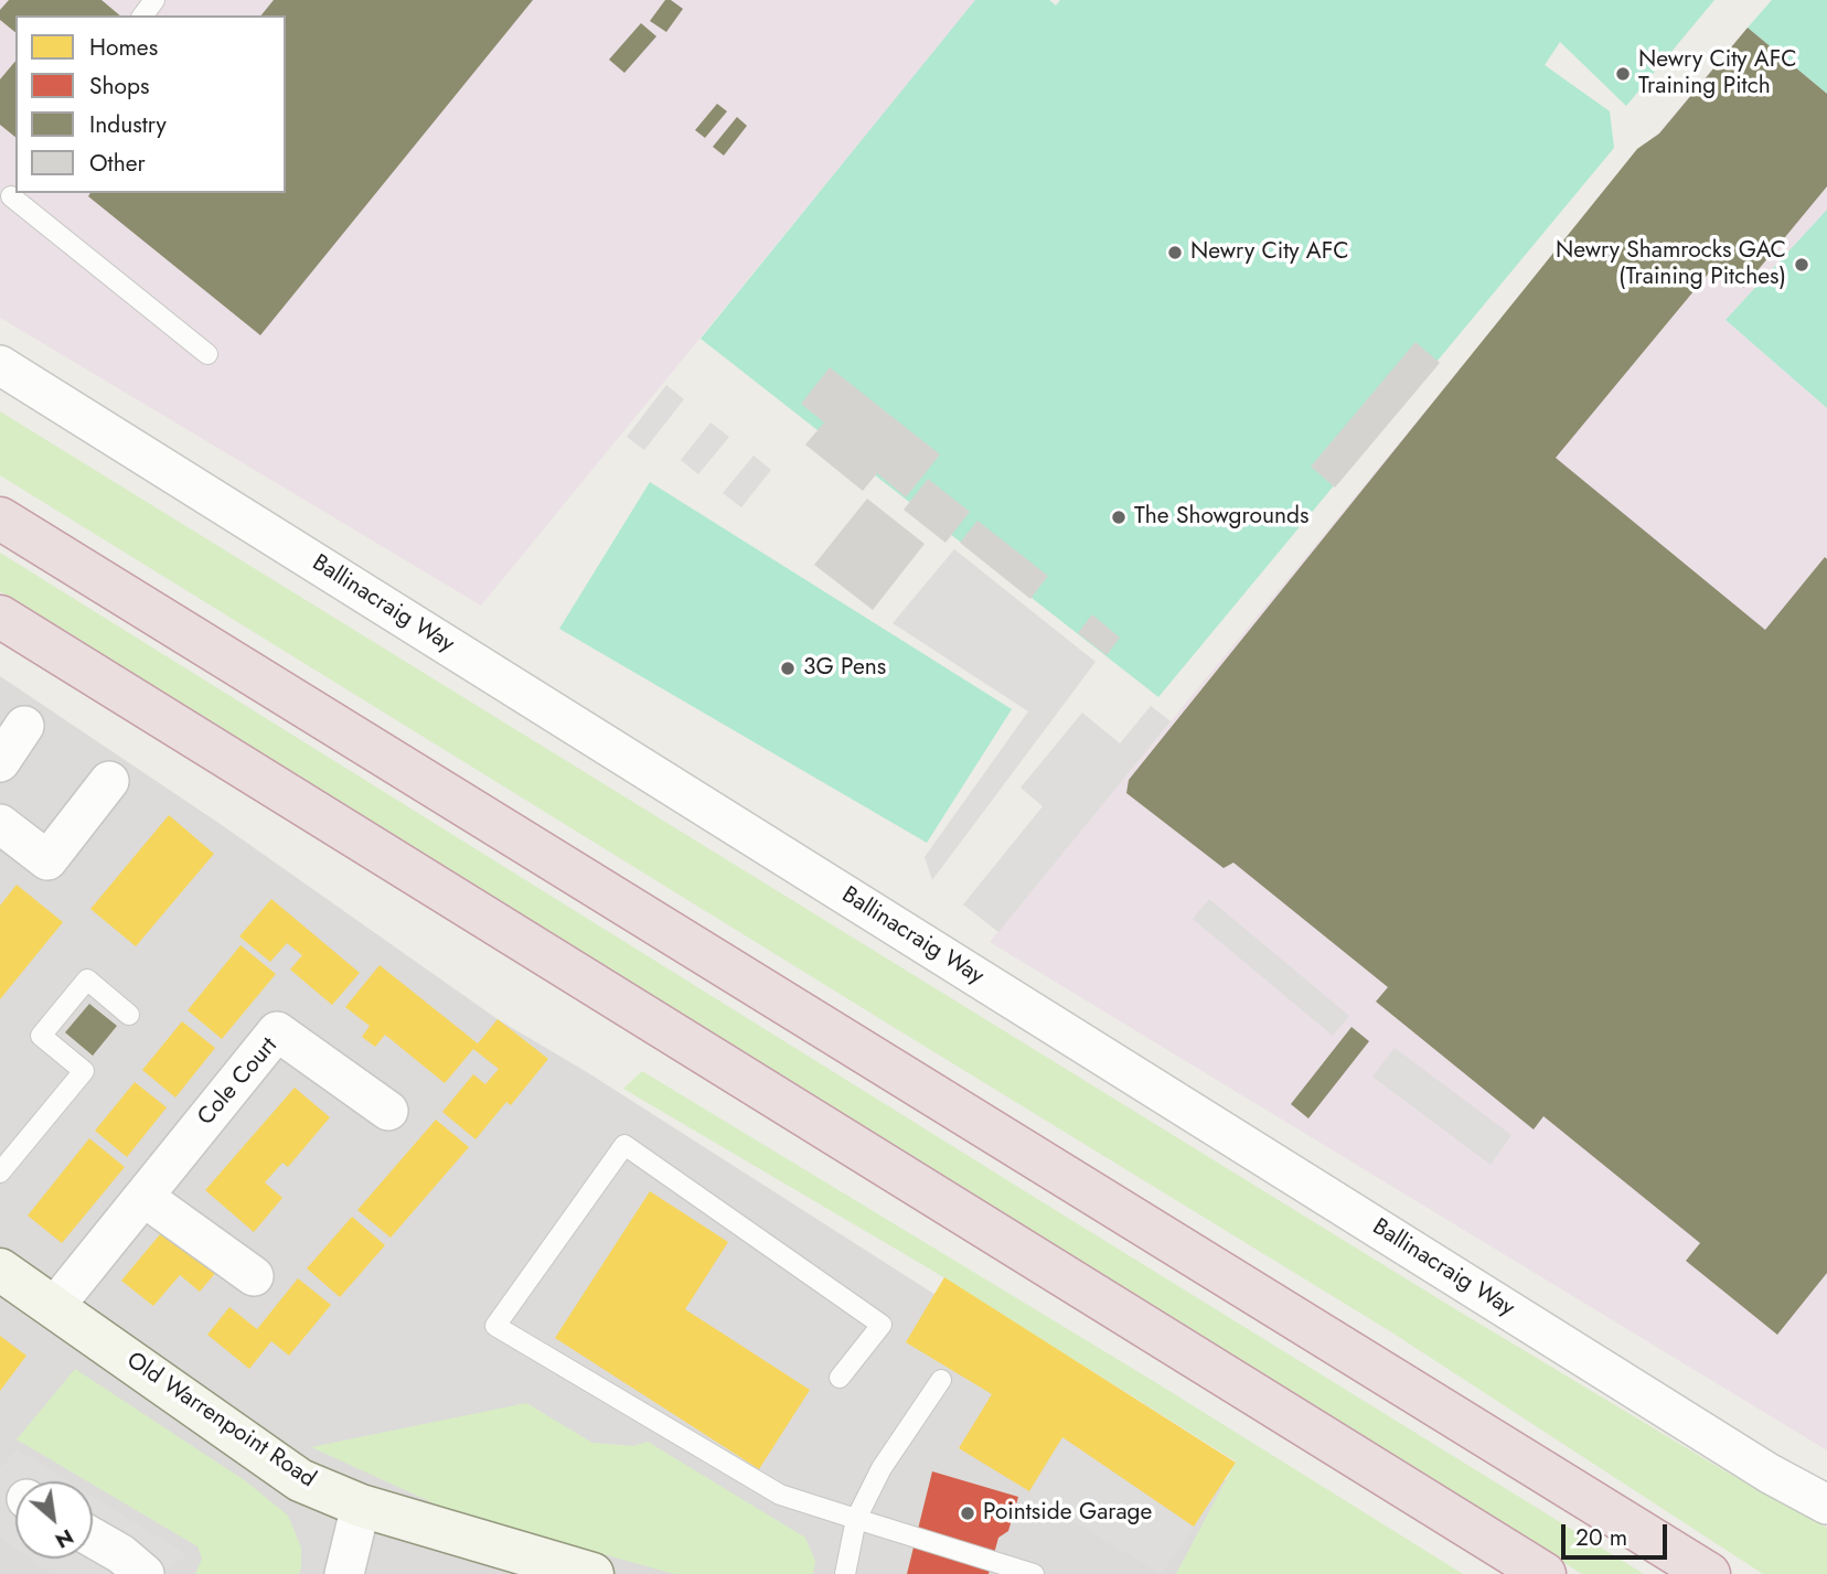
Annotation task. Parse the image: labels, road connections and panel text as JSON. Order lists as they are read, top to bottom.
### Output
{
  "streets": {
    "street": ["Ballinacraig Way", "Cole Court", "Old Warrenpoint Road"]
  },
  "crossings": [
    ["Cole Court", "Old Warrenpoint Road"]
  ],
  "places": [
    "Newry City AFC Training Pitch",
    "Newry City AFC",
    "Newry Shamrocks GAC (Training Pitches)",
    "The Showgrounds",
    "3G Pens",
    "Pointside Garage"
  ],
  "legend": [
    "Homes",
    "Shops",
    "Industry",
    "Other"
  ],
  "scale_bar": "20 m",
  "north": "bottom right"
}
